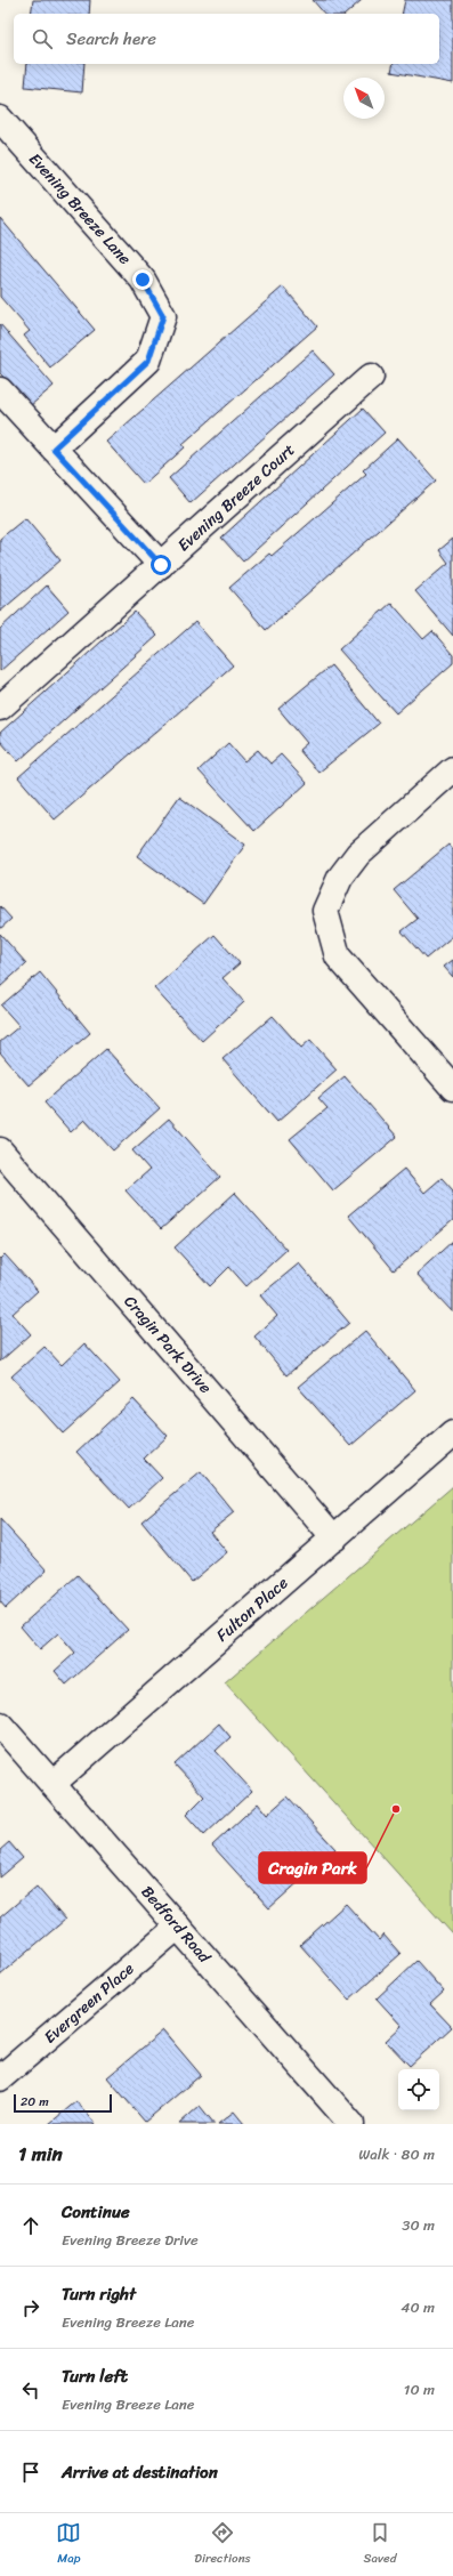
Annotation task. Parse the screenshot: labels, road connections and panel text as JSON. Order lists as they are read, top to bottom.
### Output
{
  "streets": {
    "street": [
      "Evening Breeze Lane",
      "Evening Breeze Court",
      "Cragin Park Drive",
      "Fulton Place",
      "Bedford Road",
      "Evergreen Place"
    ]
  },
  "crossings": [
    ["Cragin Park Drive", "Fulton Place"],
    ["Fulton Place", "Bedford Road"],
    ["Bedford Road", "Evergreen Place"]
  ],
  "places": ["Cragin Park"],
  "scale_bar": "20 m",
  "north": "top left",
  "page": {
    "search": "Search here",
    "scale": "20 m",
    "heading": ["1 min", "Walk · 80 m"],
    "list": [
      ["Continue", "Evening Breeze Drive", "30 m"],
      ["Turn right", "Evening Breeze Lane", "40 m"],
      ["Turn left", "Evening Breeze Lane", "10 m"],
      "Arrive at destination"
    ],
    "nav": ["Map", "Directions", "Saved"]
  }
}
